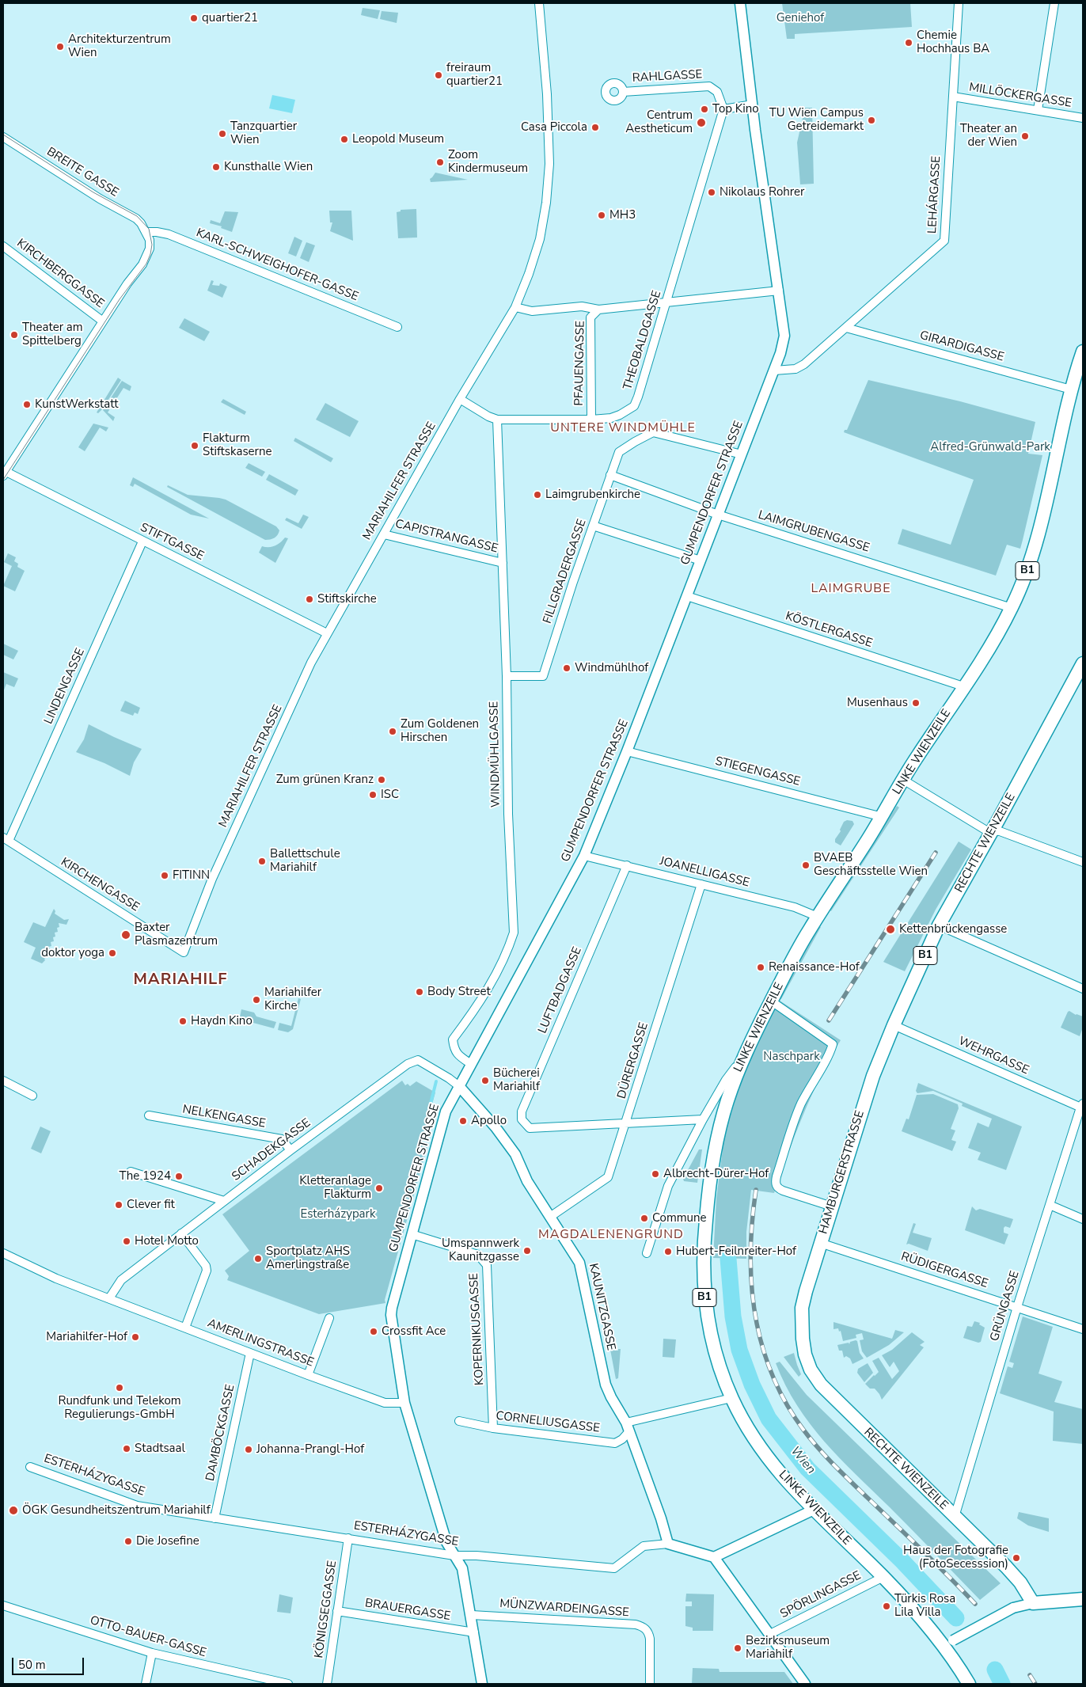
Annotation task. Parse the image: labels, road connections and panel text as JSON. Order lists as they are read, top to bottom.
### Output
{
  "streets": {
    "main road": [
      "B1",
      "LINKE WIENZEILE",
      "RECHTE WIENZEILE",
      "HAMBURGERSTRASSE"
    ],
    "street": [
      "RAHLGASSE",
      "MILLÖCKERGASSE",
      "BREITE GASSE",
      "LEHÁRGASSE",
      "KARL-SCHWEIGHOFER-GASSE",
      "KIRCHBERGGASSE",
      "THEOBALDGASSE",
      "GIRARDIGASSE",
      "PFAUENGASSE",
      "MARIAHILFER STRASSE",
      "GUMPENDORFER STRASSE",
      "LAIMGRUBENGASSE",
      "CAPISTRANGASSE",
      "STIFTGASSE",
      "FILLGRADERGASSE",
      "KÖSTLERGASSE",
      "LINDENGASSE",
      "WINDMÜHLGASSE",
      "STIEGENGASSE",
      "JOANELLIGASSE",
      "KIRCHENGASSE",
      "LUFTBADGASSE",
      "WEHRGASSE",
      "DÜRERGASSE",
      "NELKENGASSE",
      "SCHADEKGASSE",
      "RÜDIGERGASSE",
      "GRÜNGASSE",
      "KAUNITZGASSE",
      "KOPERNIKUSGASSE",
      "AMERLINGSTRASSE",
      "CORNELIUSGASSE",
      "DAMBÖCKGASSE",
      "ESTERHÁZYGASSE",
      "SPÖRLINGASSE",
      "MÜNZWARDEINGASSE",
      "KÖNIGSEGGASSE",
      "BRAUERGASSE",
      "OTTO-BAUER-GASSE"
    ]
  },
  "crossings": [
    ["RAHLGASSE", "THEOBALDGASSE"],
    ["MILLÖCKERGASSE", "LEHÁRGASSE"],
    ["BREITE GASSE", "KARL-SCHWEIGHOFER-GASSE"],
    ["LEHÁRGASSE", "GIRARDIGASSE"],
    ["LEHÁRGASSE", "GUMPENDORFER STRASSE"],
    ["THEOBALDGASSE", "PFAUENGASSE"],
    ["THEOBALDGASSE", "MARIAHILFER STRASSE"],
    ["THEOBALDGASSE", "WINDMÜHLGASSE"],
    ["GIRARDIGASSE", "LINKE WIENZEILE"],
    ["MARIAHILFER STRASSE", "CAPISTRANGASSE"],
    ["MARIAHILFER STRASSE", "STIFTGASSE"],
    ["MARIAHILFER STRASSE", "KIRCHENGASSE"],
    ["GUMPENDORFER STRASSE", "LAIMGRUBENGASSE"],
    ["GUMPENDORFER STRASSE", "FILLGRADERGASSE"],
    ["GUMPENDORFER STRASSE", "KÖSTLERGASSE"],
    ["GUMPENDORFER STRASSE", "WINDMÜHLGASSE"],
    ["GUMPENDORFER STRASSE", "STIEGENGASSE"],
    ["GUMPENDORFER STRASSE", "JOANELLIGASSE"],
    ["GUMPENDORFER STRASSE", "SCHADEKGASSE"],
    ["GUMPENDORFER STRASSE", "KAUNITZGASSE"],
    ["GUMPENDORFER STRASSE", "KOPERNIKUSGASSE"],
    ["GUMPENDORFER STRASSE", "AMERLINGSTRASSE"],
    ["GUMPENDORFER STRASSE", "ESTERHÁZYGASSE"],
    ["GUMPENDORFER STRASSE", "MÜNZWARDEINGASSE"],
    ["GUMPENDORFER STRASSE", "BRAUERGASSE"],
    ["LAIMGRUBENGASSE", "FILLGRADERGASSE"],
    ["LAIMGRUBENGASSE", "LINKE WIENZEILE"],
    ["CAPISTRANGASSE", "WINDMÜHLGASSE"],
    ["STIFTGASSE", "LINDENGASSE"],
    ["FILLGRADERGASSE", "WINDMÜHLGASSE"],
    ["KÖSTLERGASSE", "LINKE WIENZEILE"],
    ["LINDENGASSE", "KIRCHENGASSE"],
    ["LINKE WIENZEILE", "STIEGENGASSE"],
    ["LINKE WIENZEILE", "JOANELLIGASSE"],
    ["LINKE WIENZEILE", "SPÖRLINGASSE"],
    ["RECHTE WIENZEILE", "WEHRGASSE"],
    ["RECHTE WIENZEILE", "HAMBURGERSTRASSE"],
    ["RECHTE WIENZEILE", "GRÜNGASSE"],
    ["JOANELLIGASSE", "LUFTBADGASSE"],
    ["JOANELLIGASSE", "DÜRERGASSE"],
    ["LUFTBADGASSE", "DÜRERGASSE"],
    ["WEHRGASSE", "HAMBURGERSTRASSE"],
    ["WEHRGASSE", "GRÜNGASSE"],
    ["DÜRERGASSE", "KAUNITZGASSE"],
    ["NELKENGASSE", "SCHADEKGASSE"],
    ["SCHADEKGASSE", "KAUNITZGASSE"],
    ["SCHADEKGASSE", "AMERLINGSTRASSE"],
    ["HAMBURGERSTRASSE", "RÜDIGERGASSE"],
    ["RÜDIGERGASSE", "GRÜNGASSE"],
    ["KAUNITZGASSE", "CORNELIUSGASSE"],
    ["KAUNITZGASSE", "ESTERHÁZYGASSE"],
    ["KOPERNIKUSGASSE", "CORNELIUSGASSE"],
    ["AMERLINGSTRASSE", "DAMBÖCKGASSE"],
    ["DAMBÖCKGASSE", "ESTERHÁZYGASSE"],
    ["ESTERHÁZYGASSE", "KÖNIGSEGGASSE"],
    ["KÖNIGSEGGASSE", "BRAUERGASSE"]
  ],
  "districts": [
    "UNTERE WINDMÜHLE",
    "LAIMGRUBE",
    "MARIAHILF",
    "MAGDALENENGRUND"
  ],
  "water": ["Wien"],
  "parks": [
    "Geniehof",
    "Alfred-Grünwald-Park",
    "Naschpark",
    "Esterházypark"
  ],
  "places": [
    "quartier21",
    "Chemie Hochhaus BA",
    "Architekturzentrum Wien",
    "freiraum quartier21",
    "Top Kino",
    "TU Wien Campus Getreidemarkt",
    "Centrum Aestheticum",
    "Casa Piccola",
    "Tanzquartier Wien",
    "Theater an der Wien",
    "Leopold Museum",
    "Zoom Kindermuseum",
    "Kunsthalle Wien",
    "Nikolaus Rohrer",
    "MH3",
    "Theater am Spittelberg",
    "KunstWerkstatt",
    "Flakturm Stiftskaserne",
    "Laimgrubenkirche",
    "Stiftskirche",
    "Windmühlhof",
    "Musenhaus",
    "Zum Goldenen Hirschen",
    "Zum grünen Kranz",
    "ISC",
    "Ballettschule Mariahilf",
    "BVAEB Geschäftsstelle Wien",
    "FITINN",
    "Kettenbrückengasse",
    "Baxter Plasmazentrum",
    "doktor yoga",
    "Renaissance-Hof",
    "Body Street",
    "Mariahilfer Kirche",
    "Haydn Kino",
    "Bücherei Mariahilf",
    "Apollo",
    "Albrecht-Dürer-Hof",
    "The 1924",
    "Kletteranlage Flakturm",
    "Clever fit",
    "Commune",
    "Hotel Motto",
    "Umspannwerk Kaunitzgasse",
    "Hubert-Feilnreiter-Hof",
    "Sportplatz AHS Amerlingstraße",
    "Crossfit Ace",
    "Mariahilfer-Hof",
    "Rundfunk und Telekom Regulierungs-GmbH",
    "Stadtsaal",
    "Johanna-Prangl-Hof",
    "ÖGK Gesundheitszentrum Mariahilf",
    "Die Josefine",
    "Haus der Fotografie (FotoSecesssion)",
    "Türkis Rosa Lila Villa",
    "Bezirksmuseum Mariahilf"
  ],
  "scale_bar": "50 m"
}
